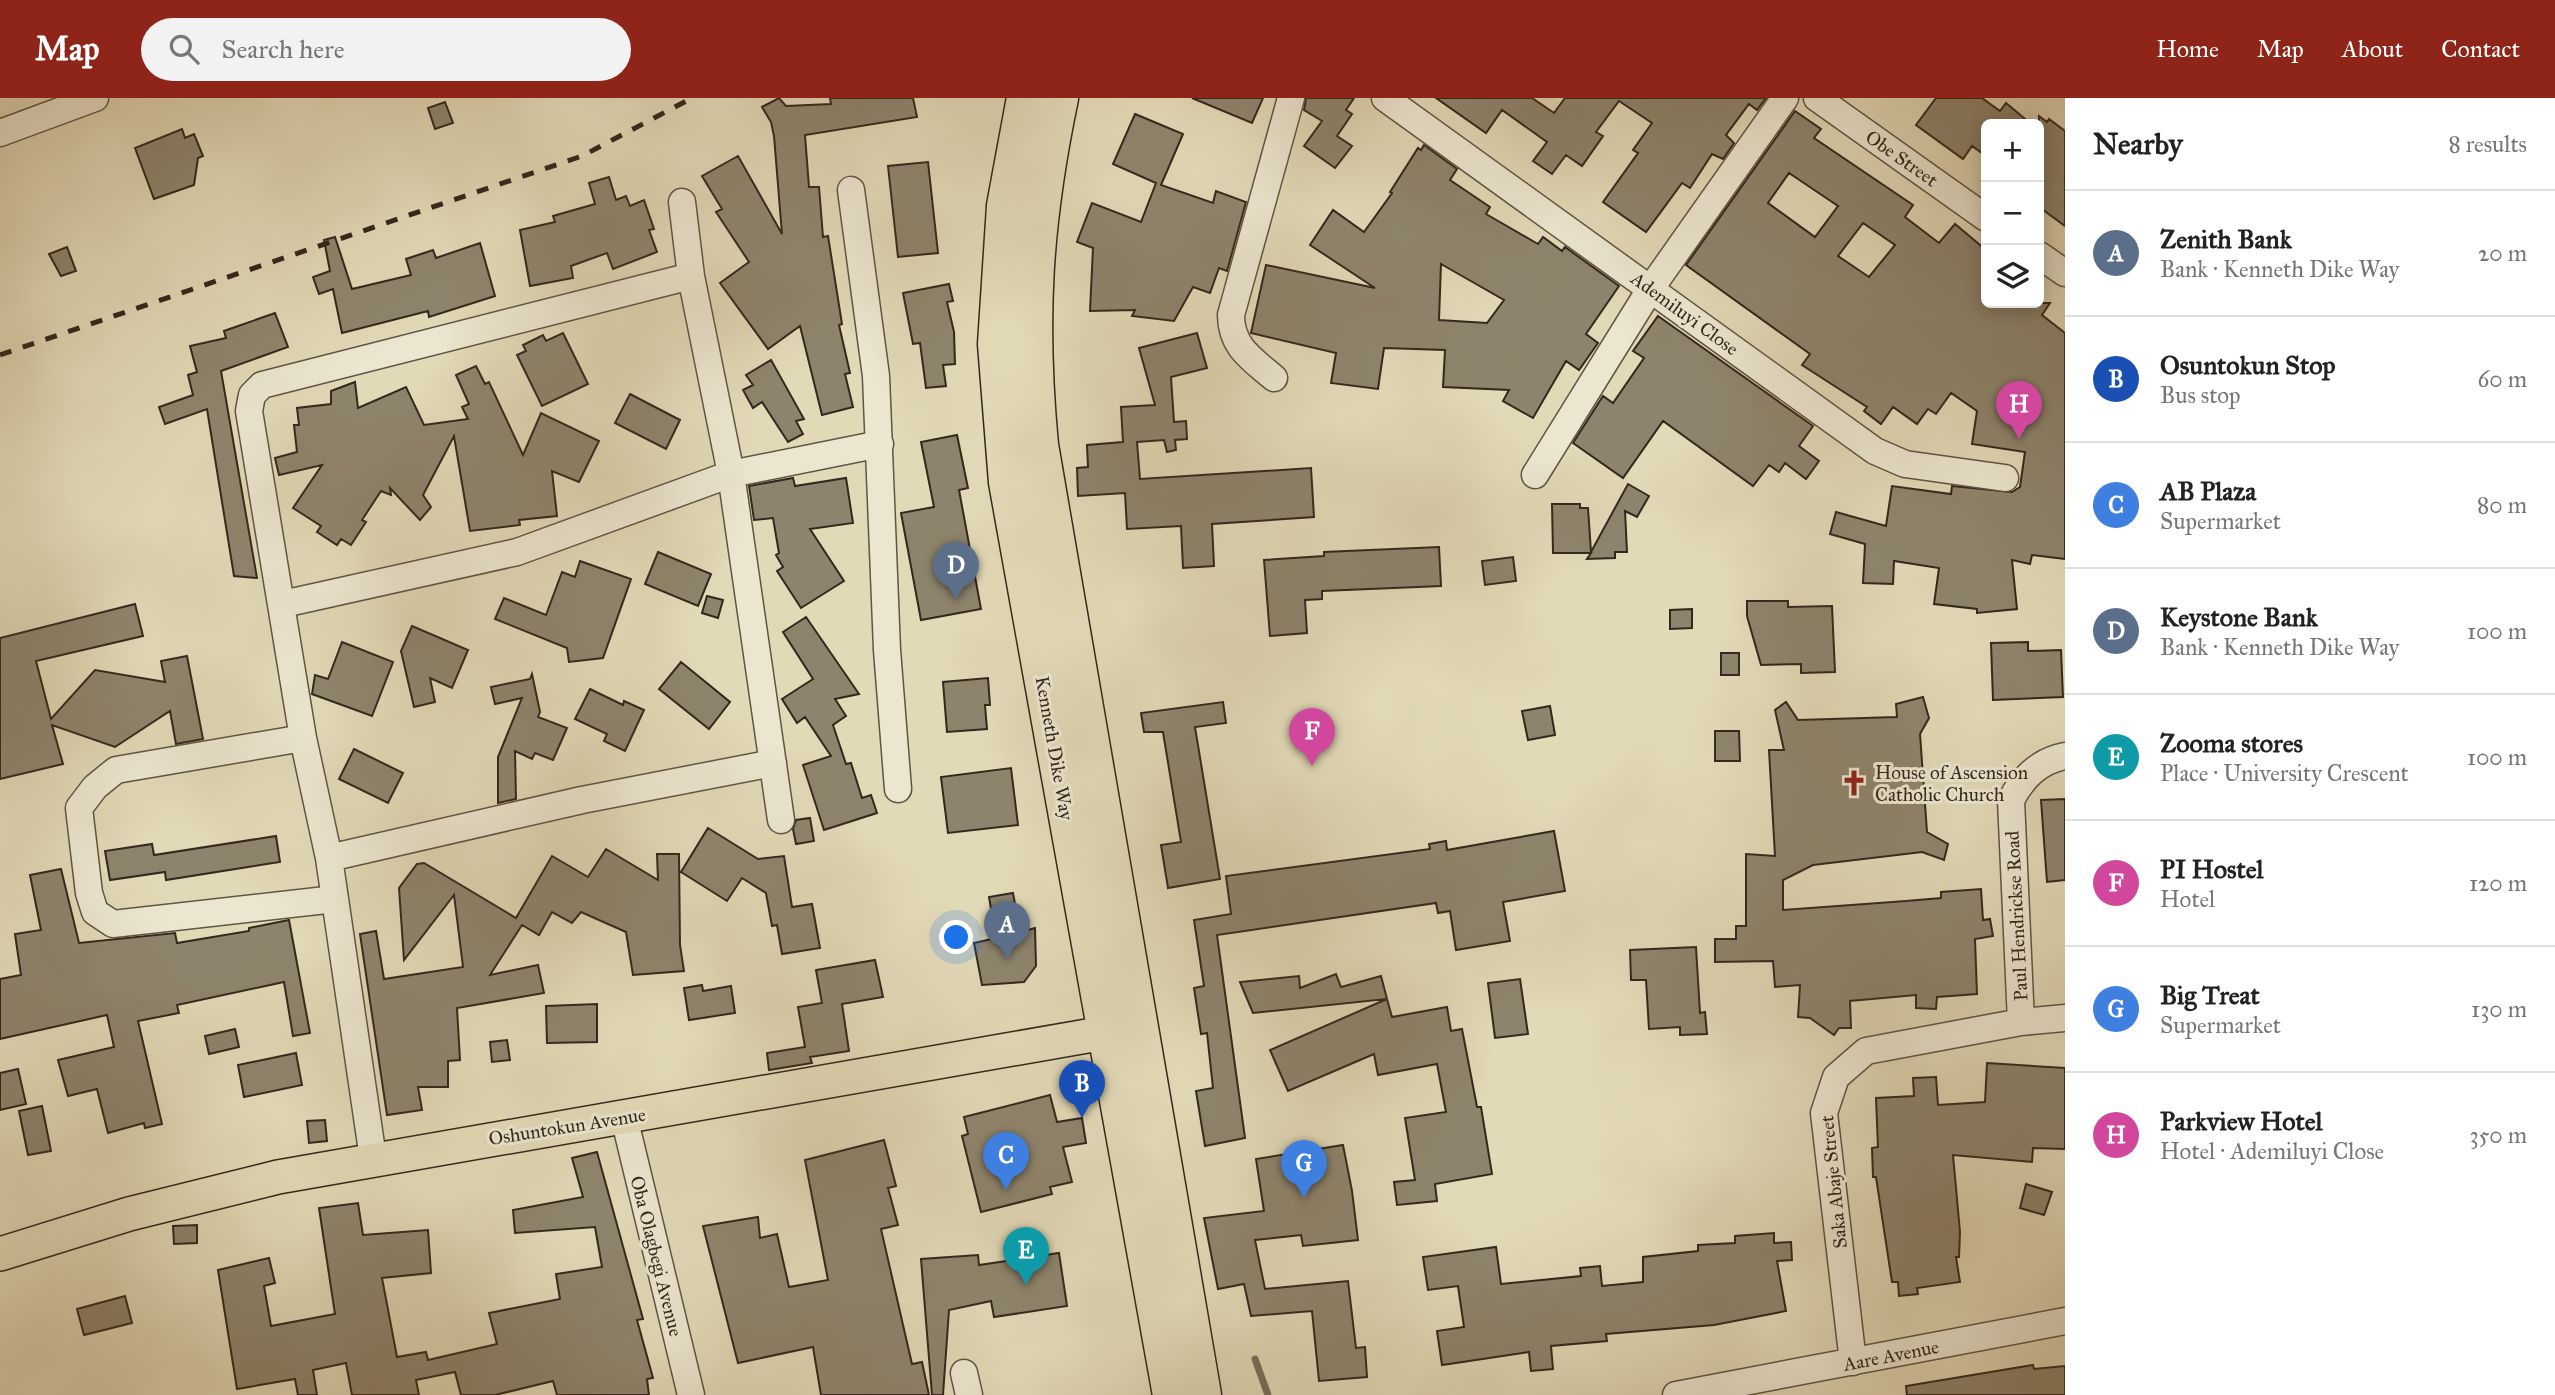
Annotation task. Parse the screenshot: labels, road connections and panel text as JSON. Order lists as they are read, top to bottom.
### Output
{
  "streets": {
    "highway": ["Kenneth Dike Way"],
    "main road": ["Oshuntokun Avenue"],
    "street": [
      "Obe Street",
      "Ademiluyi Close",
      "Paul Hendrickse Road",
      "Saka Abaje Street",
      "Oba Olagbegi Avenue",
      "Aare Avenue"
    ]
  },
  "crossings": [
    ["Kenneth Dike Way", "Oshuntokun Avenue"],
    ["Paul Hendrickse Road", "Saka Abaje Street"],
    ["Oshuntokun Avenue", "Oba Olagbegi Avenue"],
    ["Saka Abaje Street", "Aare Avenue"]
  ],
  "places": {
    "church": ["House of Ascension Catholic Church"]
  },
  "page": {
    "header": "Map",
    "search": "Search here",
    "nav": [
      "Home",
      "Map",
      "About",
      "Contact"
    ],
    "heading": ["Nearby", "8 results"],
    "map_buttons": ["+", "−"],
    "list": [
      {
        "mark": "A",
        "name": "Zenith Bank",
        "note": "Bank · Kenneth Dike Way",
        "value": "20 m"
      },
      {
        "mark": "B",
        "name": "Osuntokun Stop",
        "note": "Bus stop",
        "value": "60 m"
      },
      {
        "mark": "C",
        "name": "AB Plaza",
        "note": "Supermarket",
        "value": "80 m"
      },
      {
        "mark": "D",
        "name": "Keystone Bank",
        "note": "Bank · Kenneth Dike Way",
        "value": "100 m"
      },
      {
        "mark": "E",
        "name": "Zooma stores",
        "note": "Place · University Crescent",
        "value": "100 m"
      },
      {
        "mark": "F",
        "name": "PI Hostel",
        "note": "Hotel",
        "value": "120 m"
      },
      {
        "mark": "G",
        "name": "Big Treat",
        "note": "Supermarket",
        "value": "130 m"
      },
      {
        "mark": "H",
        "name": "Parkview Hotel",
        "note": "Hotel · Ademiluyi Close",
        "value": "350 m"
      }
    ],
    "pins": [
      "H",
      "D",
      "F",
      "A",
      "B",
      "C",
      "G",
      "E"
    ]
  }
}
